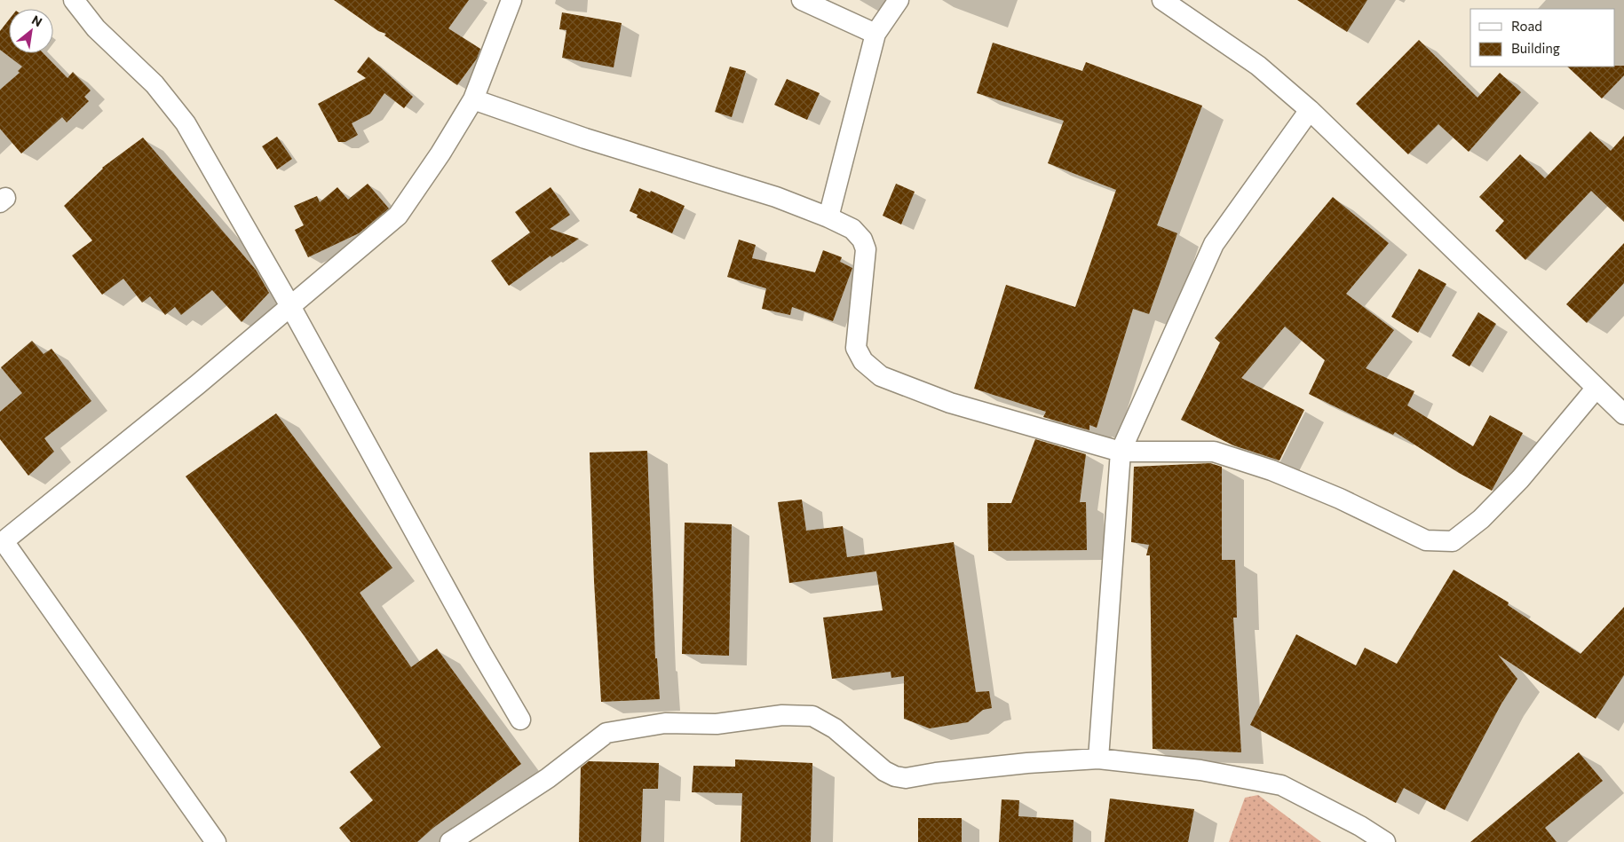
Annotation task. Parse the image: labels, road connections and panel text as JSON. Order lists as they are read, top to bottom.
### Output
{
  "legend": ["Road", "Building"],
  "north": "top right"
}
